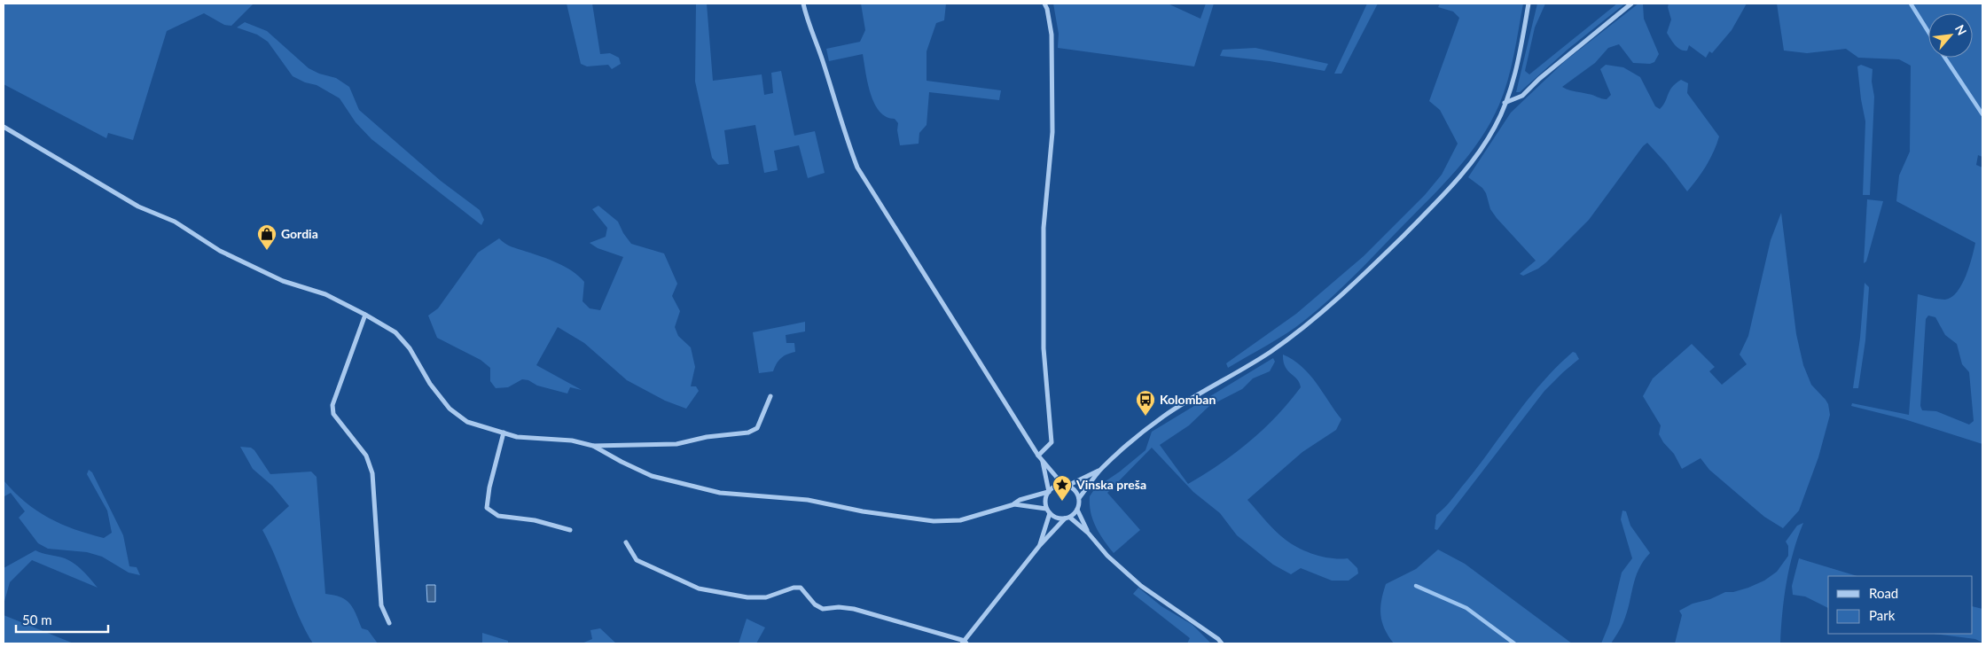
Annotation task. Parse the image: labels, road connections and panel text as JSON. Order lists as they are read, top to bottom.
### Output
{
  "places": {
    "shop": ["Gordia"],
    "bus stop": ["Kolomban"],
    "place": ["Vinska preša"]
  },
  "legend": ["Road", "Park"],
  "scale_bar": "50 m",
  "north": "top right"
}
